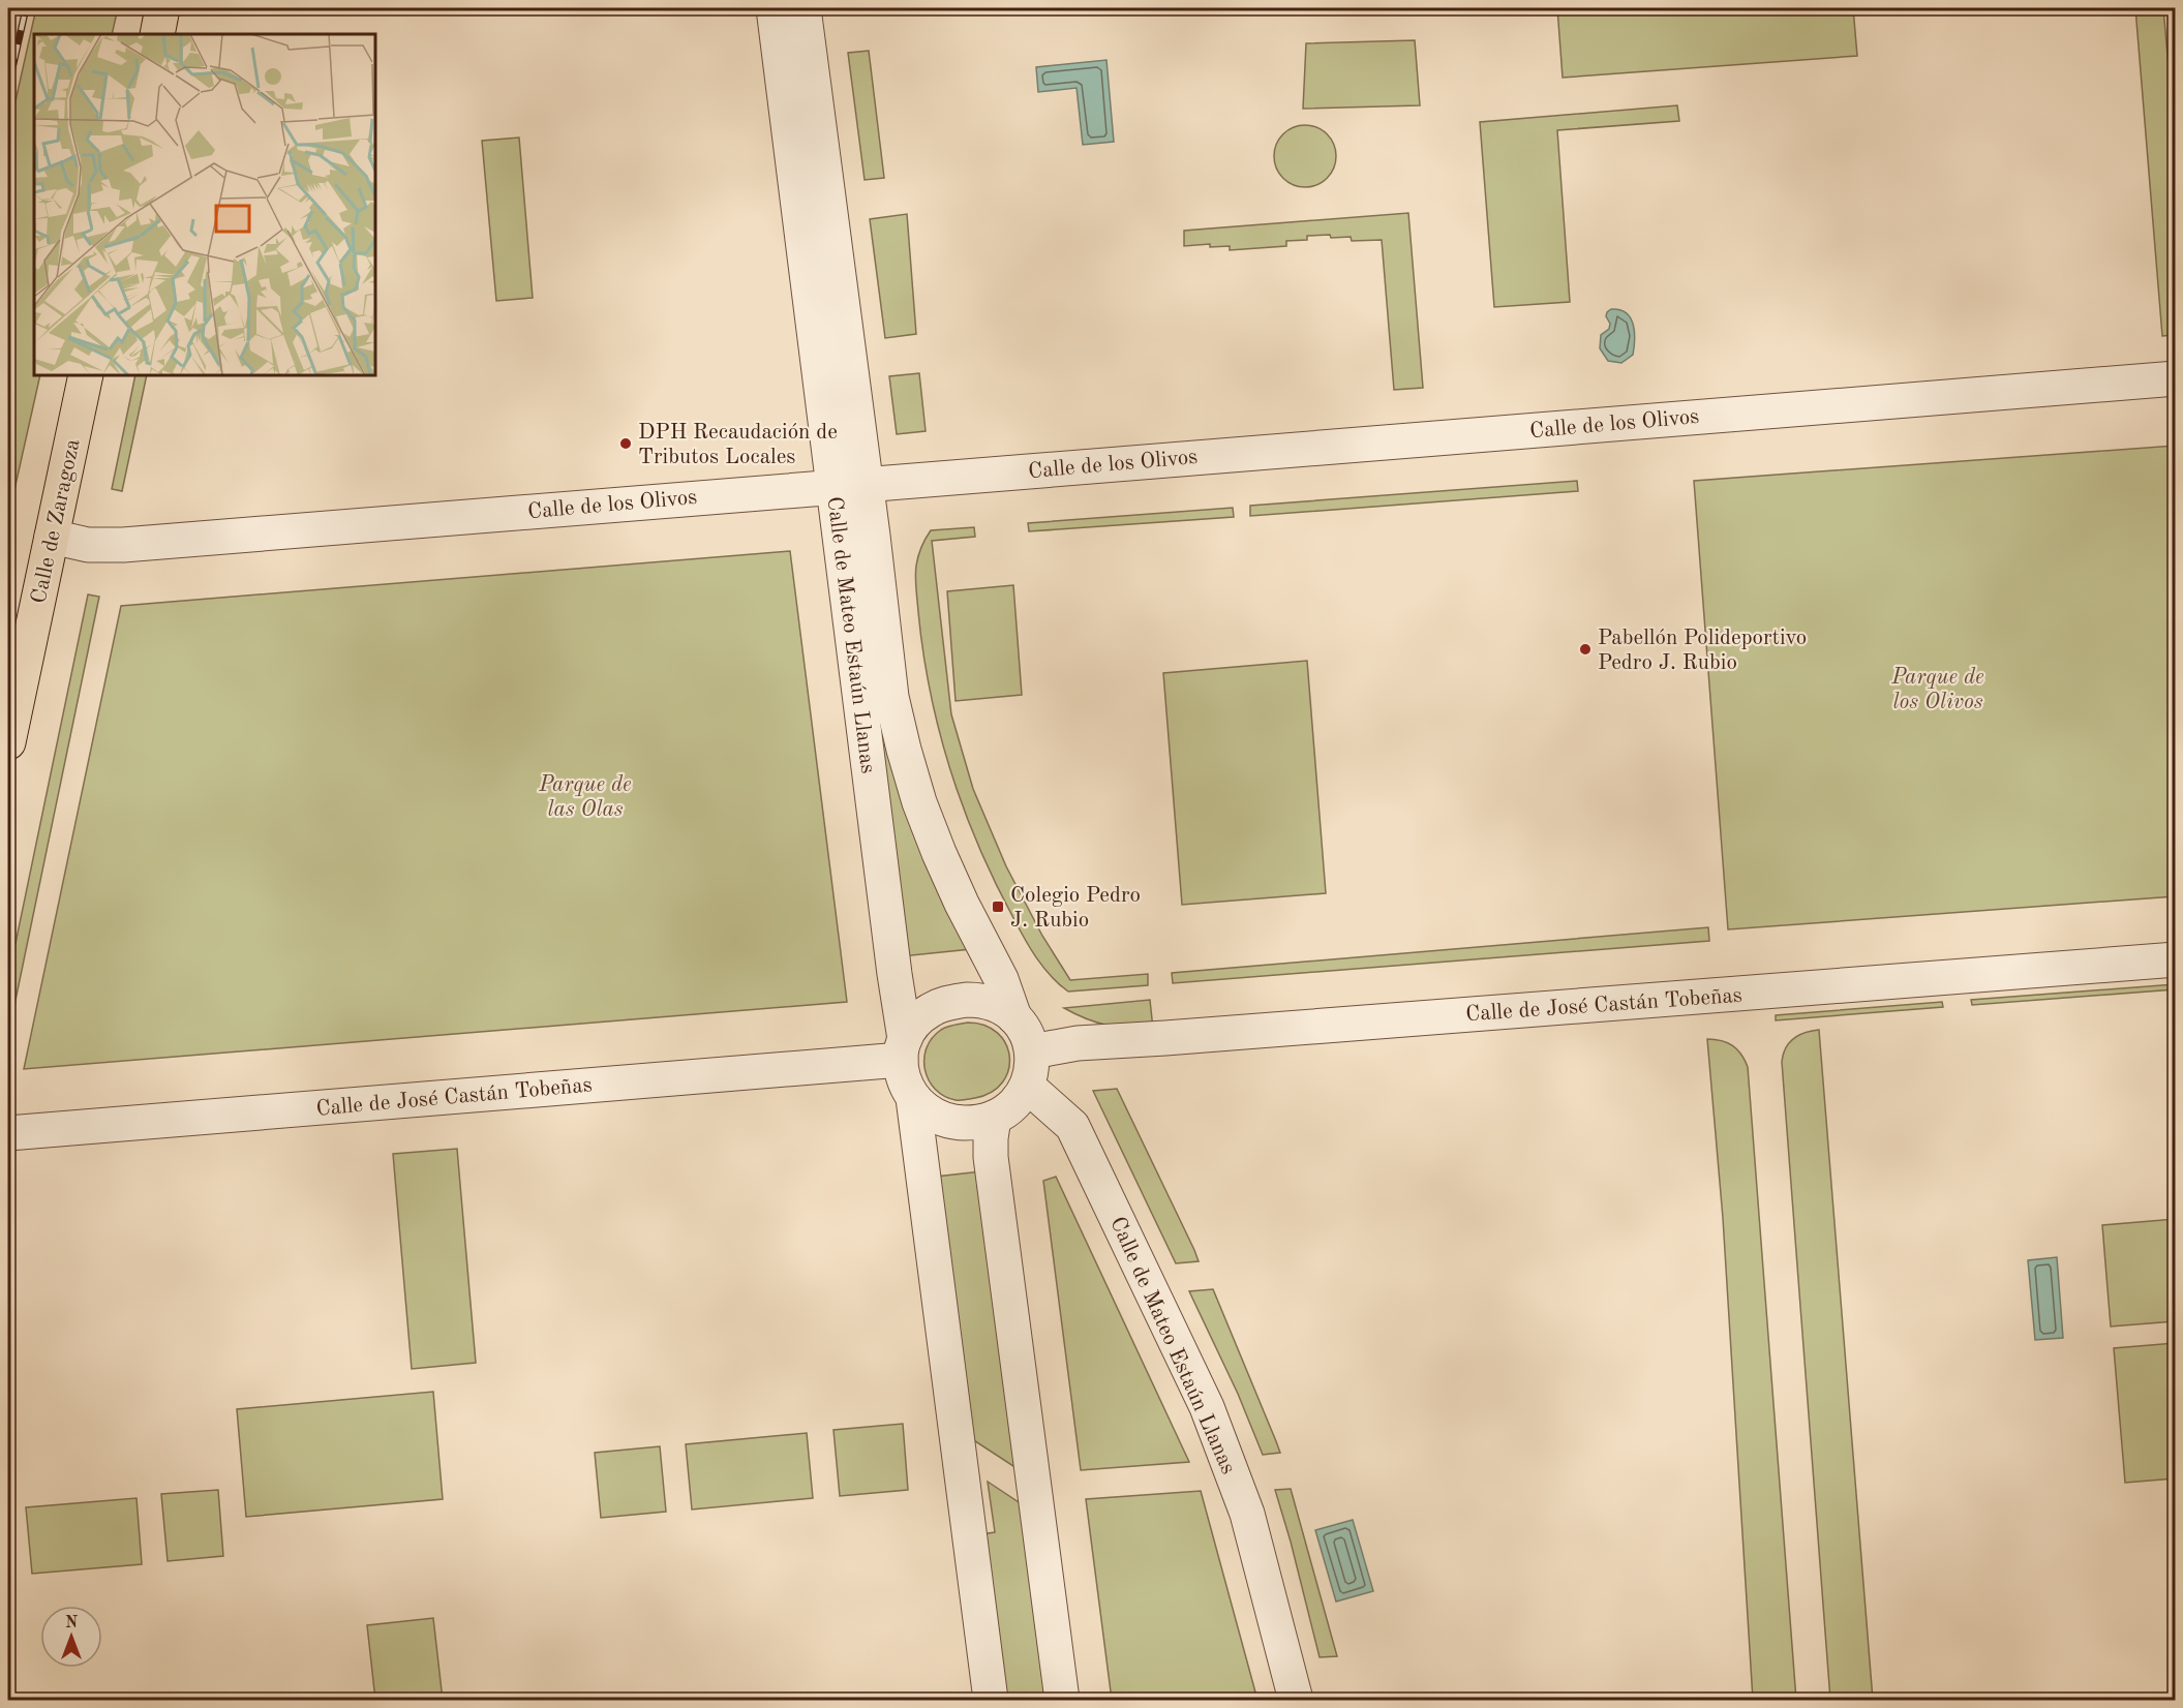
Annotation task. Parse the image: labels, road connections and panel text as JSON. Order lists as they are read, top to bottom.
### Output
{
  "streets": {
    "main road": ["Calle de Zaragoza"],
    "street": ["Calle de los Olivos", "Calle de Mateo Estaún Llanas", "Calle de José Castán Tobeñas"]
  },
  "crossings": [
    ["Calle de los Olivos", "Calle de Zaragoza"],
    ["Calle de los Olivos", "Calle de Mateo Estaún Llanas"],
    ["Calle de Mateo Estaún Llanas", "Calle de José Castán Tobeñas"]
  ],
  "parks": ["Parque de los Olivos", "Parque de las Olas"],
  "places": {
    "other": ["DPH Recaudación de Tributos Locales", "Pabellón Polideportivo Pedro J. Rubio"],
    "transit": ["Colegio Pedro J. Rubio"]
  },
  "north": "top"
}
